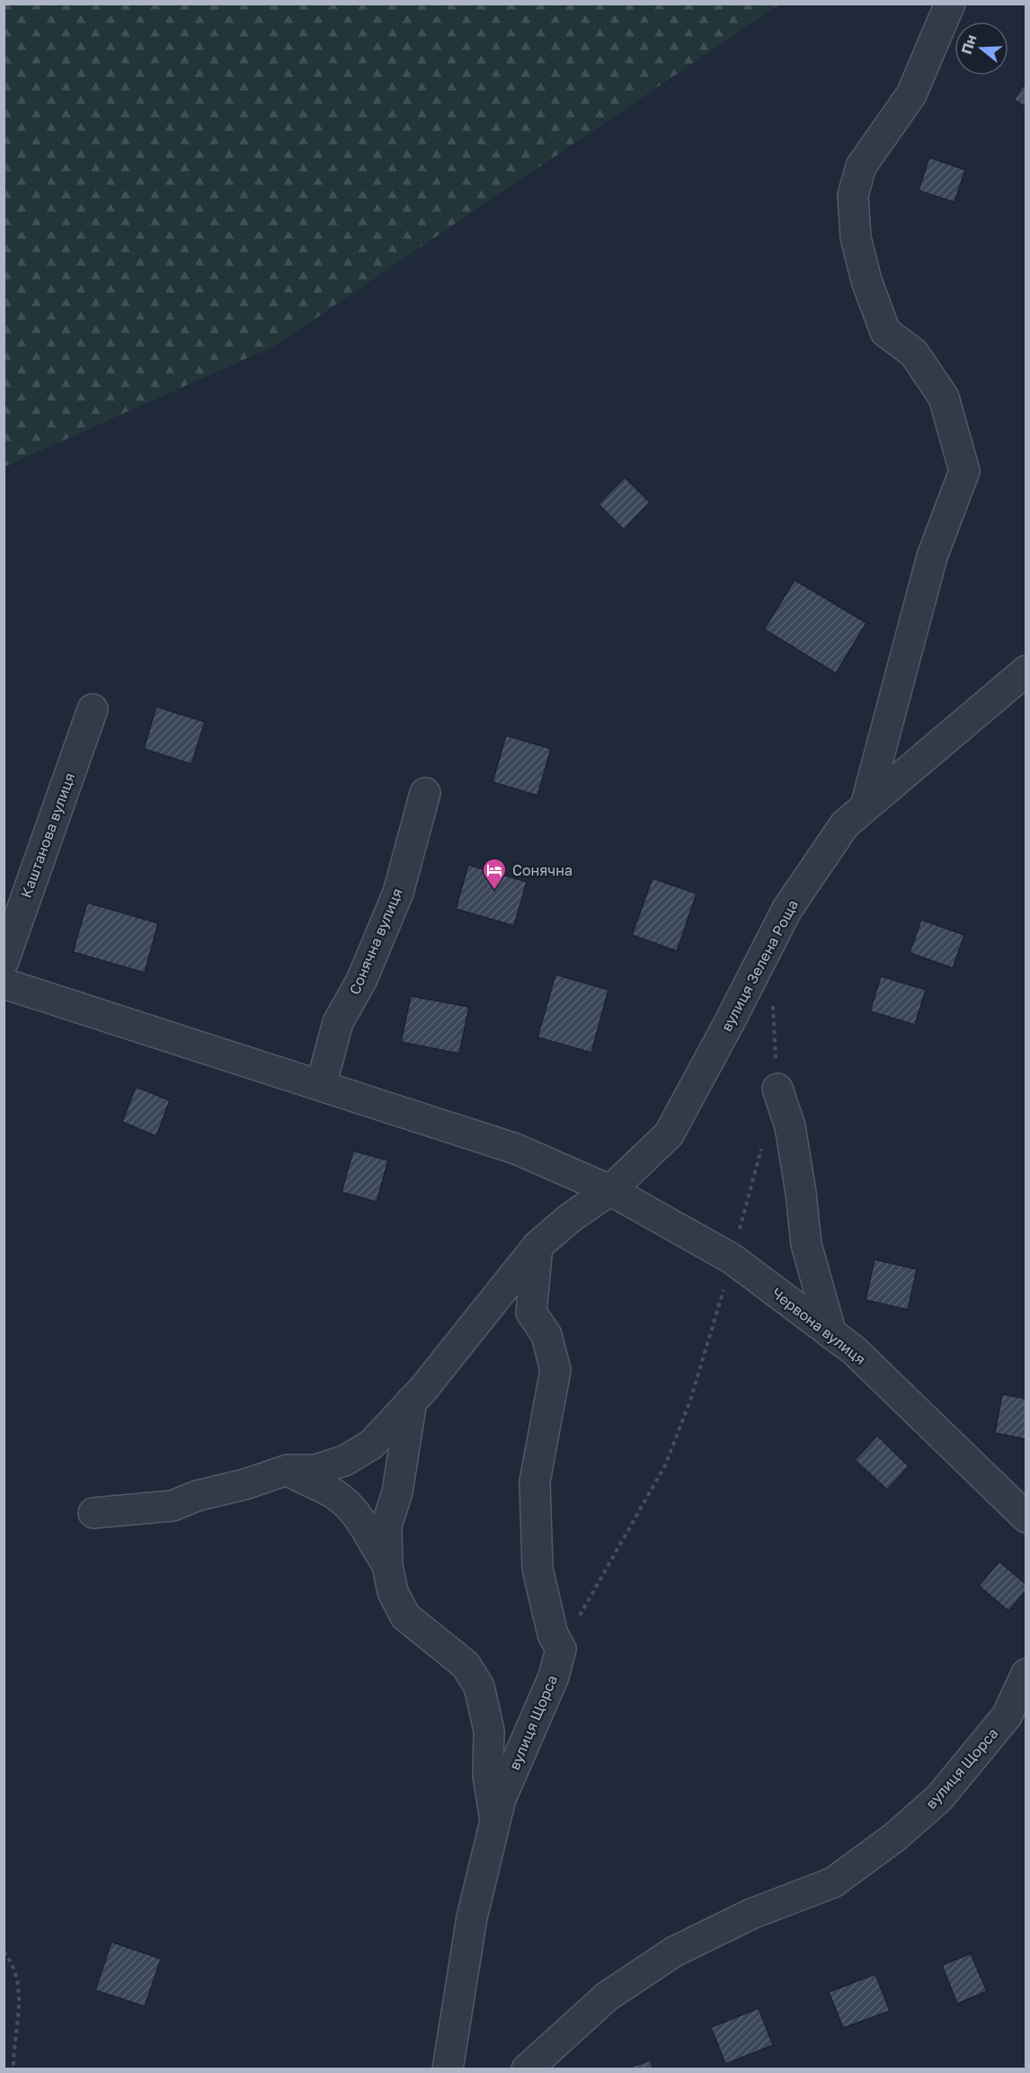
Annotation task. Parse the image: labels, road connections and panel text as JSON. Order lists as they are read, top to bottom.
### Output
{
  "streets": {
    "street": [
      "Каштанова вулиця",
      "Сонячна вулиця",
      "вулиця Зелена Роща",
      "Червона вулиця",
      "вулиця Щорса"
    ]
  },
  "crossings": [
    ["Сонячна вулиця", "Червона вулиця"],
    ["вулиця Зелена Роща", "Червона вулиця"]
  ],
  "places": {
    "hotel": ["Сонячна"]
  },
  "north": "left"
}
